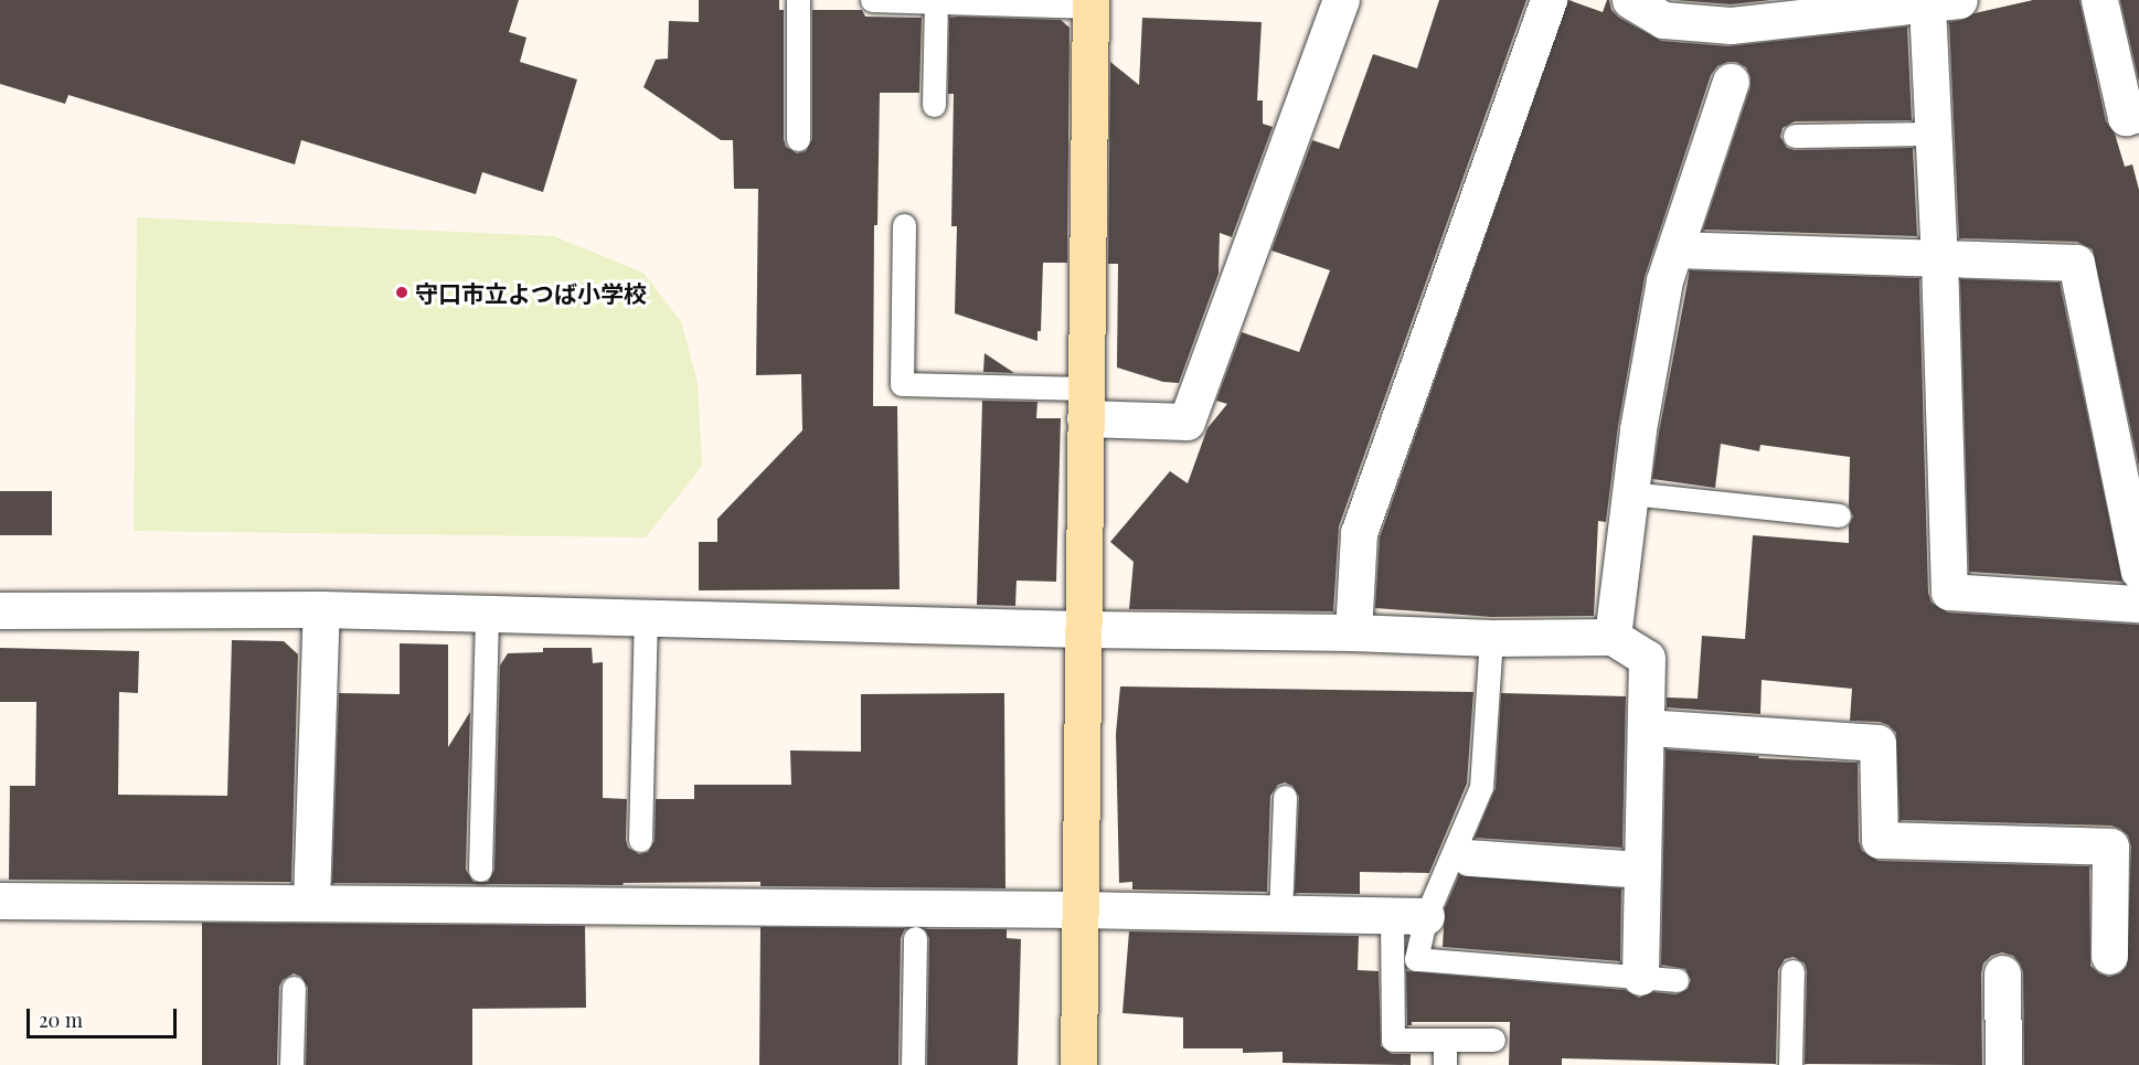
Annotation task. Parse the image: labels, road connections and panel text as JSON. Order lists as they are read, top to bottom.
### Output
{
  "places": ["守口市立よつば小学校"],
  "scale_bar": "20 m"
}
